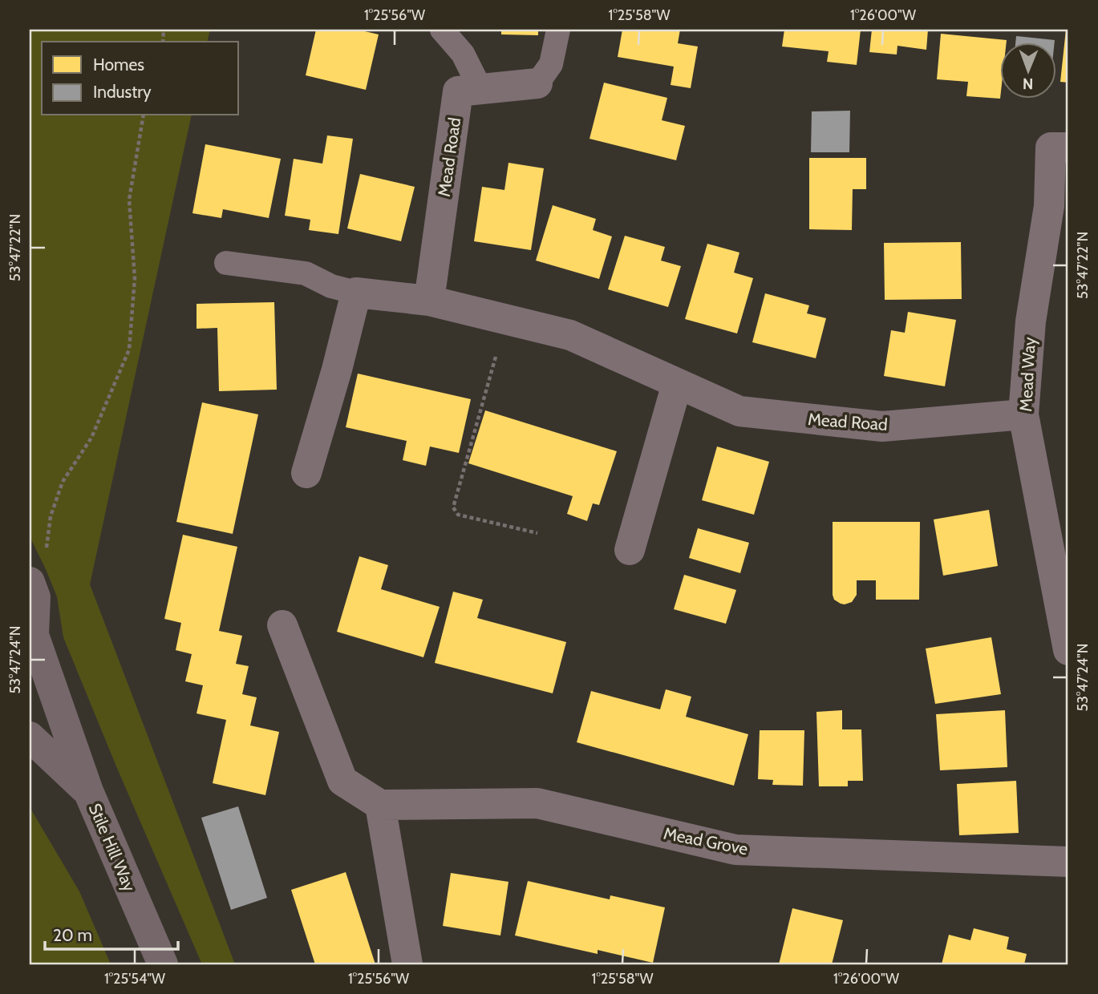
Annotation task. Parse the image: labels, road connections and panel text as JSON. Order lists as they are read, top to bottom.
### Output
{
  "streets": {
    "street": [
      "Mead Road",
      "Mead Way",
      "Mead Grove",
      "Stile Hill Way"
    ]
  },
  "crossings": [
    ["Mead Road", "Mead Way"]
  ],
  "legend": ["Homes", "Industry"],
  "scale_bar": "20 m",
  "north": "bottom",
  "coordinates": [
    "1°25'56\"W",
    "1°25'58\"W",
    "1°26'00\"W",
    "53°47'22\"N",
    "53°47'24\"N",
    "1°25'54\"W"
  ]
}
